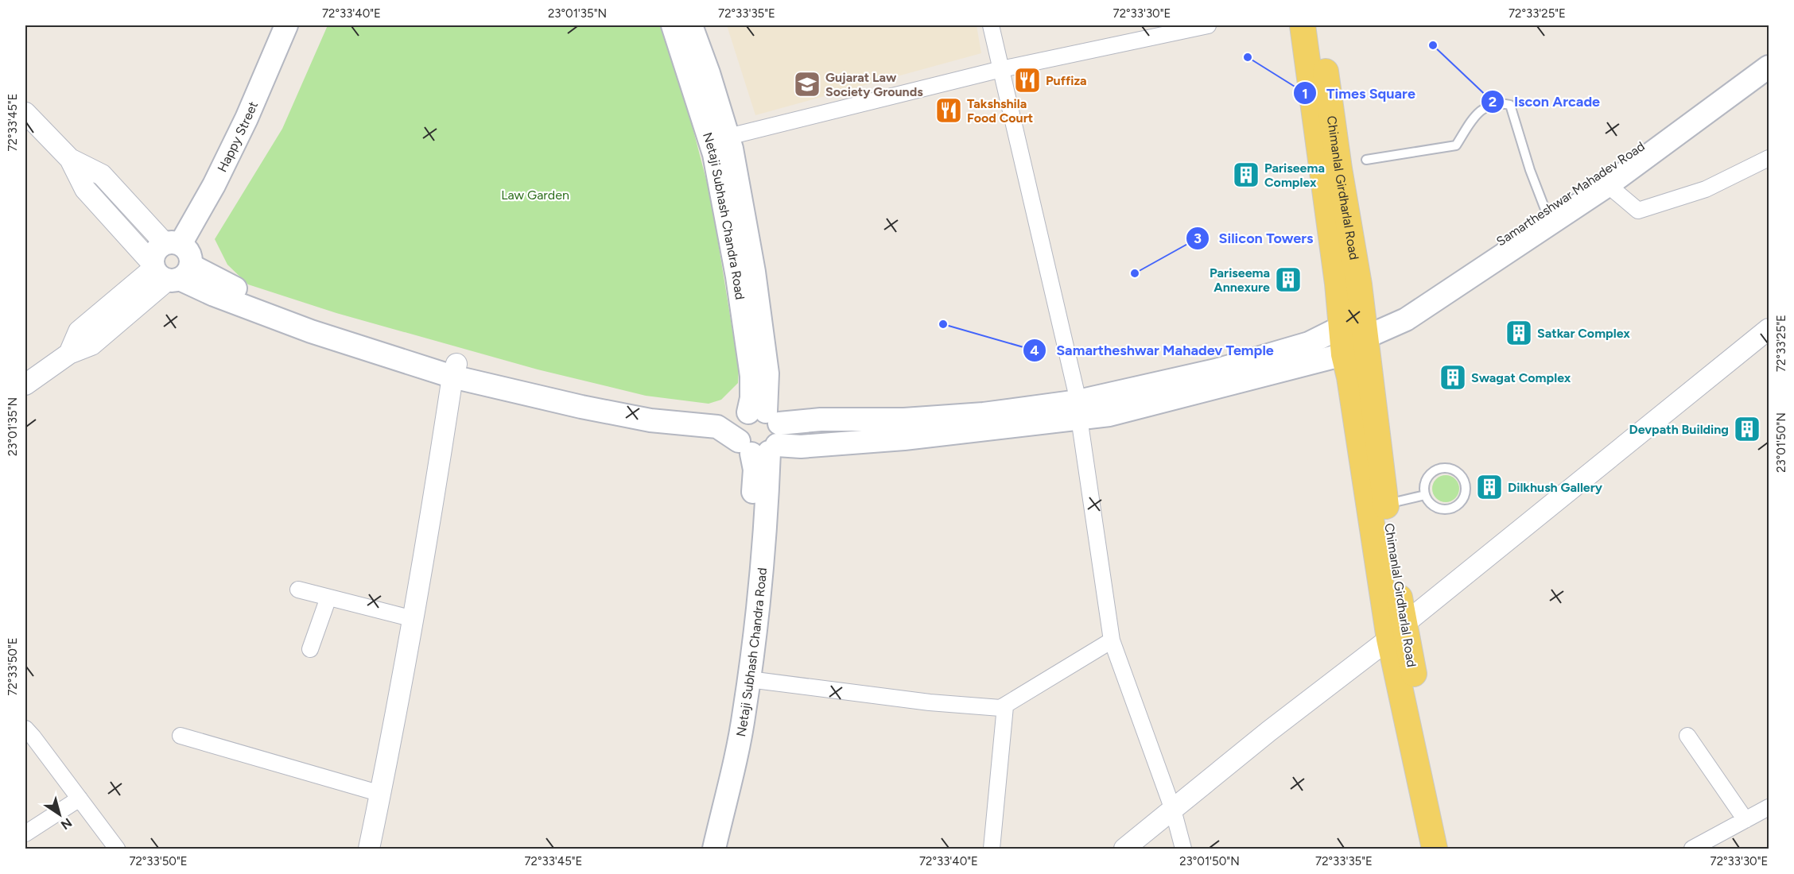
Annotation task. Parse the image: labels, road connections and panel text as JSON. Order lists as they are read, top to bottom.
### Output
{
  "streets": {
    "main road": [
      "Happy Street",
      "Chimanlal Girdharlal Road",
      "Samartheshwar Mahadev Road",
      "Netaji Subhash Chandra Road"
    ]
  },
  "crossings": [
    ["Chimanlal Girdharlal Road", "Samartheshwar Mahadev Road"]
  ],
  "parks": ["Law Garden"],
  "places": {
    "other": [
      "Iscon Arcade",
      "Times Square",
      "Silicon Towers",
      "Samartheshwar Mahadev Temple"
    ],
    "restaurant": ["Puffiza", "Takshshila Food Court"],
    "school or university": ["Gujarat Law Society Grounds"],
    "building": [
      "Pariseema Complex",
      "Pariseema Annexure",
      "Satkar Complex",
      "Swagat Complex",
      "Devpath Building",
      "Dilkhush Gallery"
    ]
  },
  "north": "bottom right",
  "coordinates": [
    "72°33'40\"E",
    "23°01'35\"N",
    "72°33'35\"E",
    "72°33'30\"E",
    "72°33'25\"E",
    "72°33'45\"E",
    "23°01'50\"N",
    "72°33'50\"E"
  ]
}
